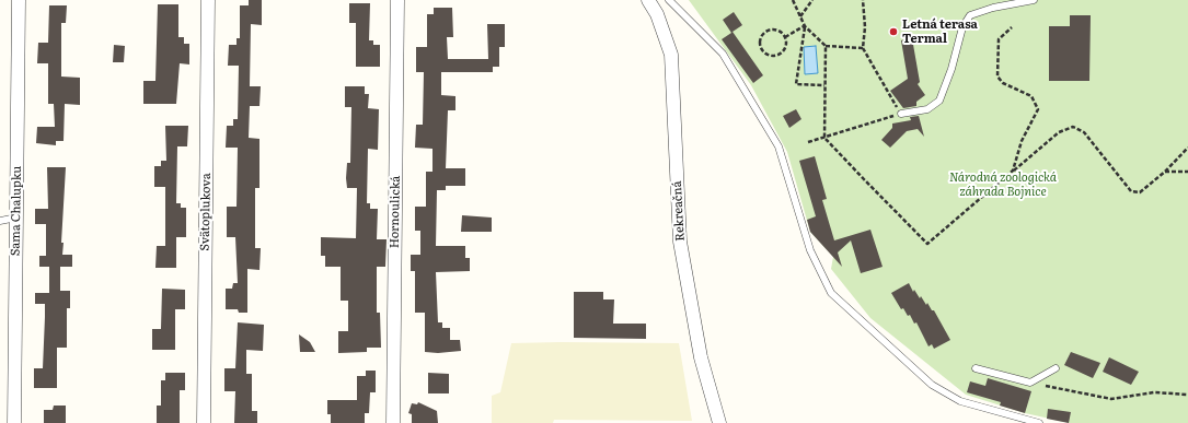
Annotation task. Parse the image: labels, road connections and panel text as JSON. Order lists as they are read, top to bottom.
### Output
{
  "streets": {
    "street": [
      "Sama Chalupku",
      "Rekreačná",
      "Svätoplukova",
      "Hornoulická"
    ]
  },
  "parks": ["Národná zoologická záhrada Bojnice"],
  "places": ["Letná terasa Termal"]
}
